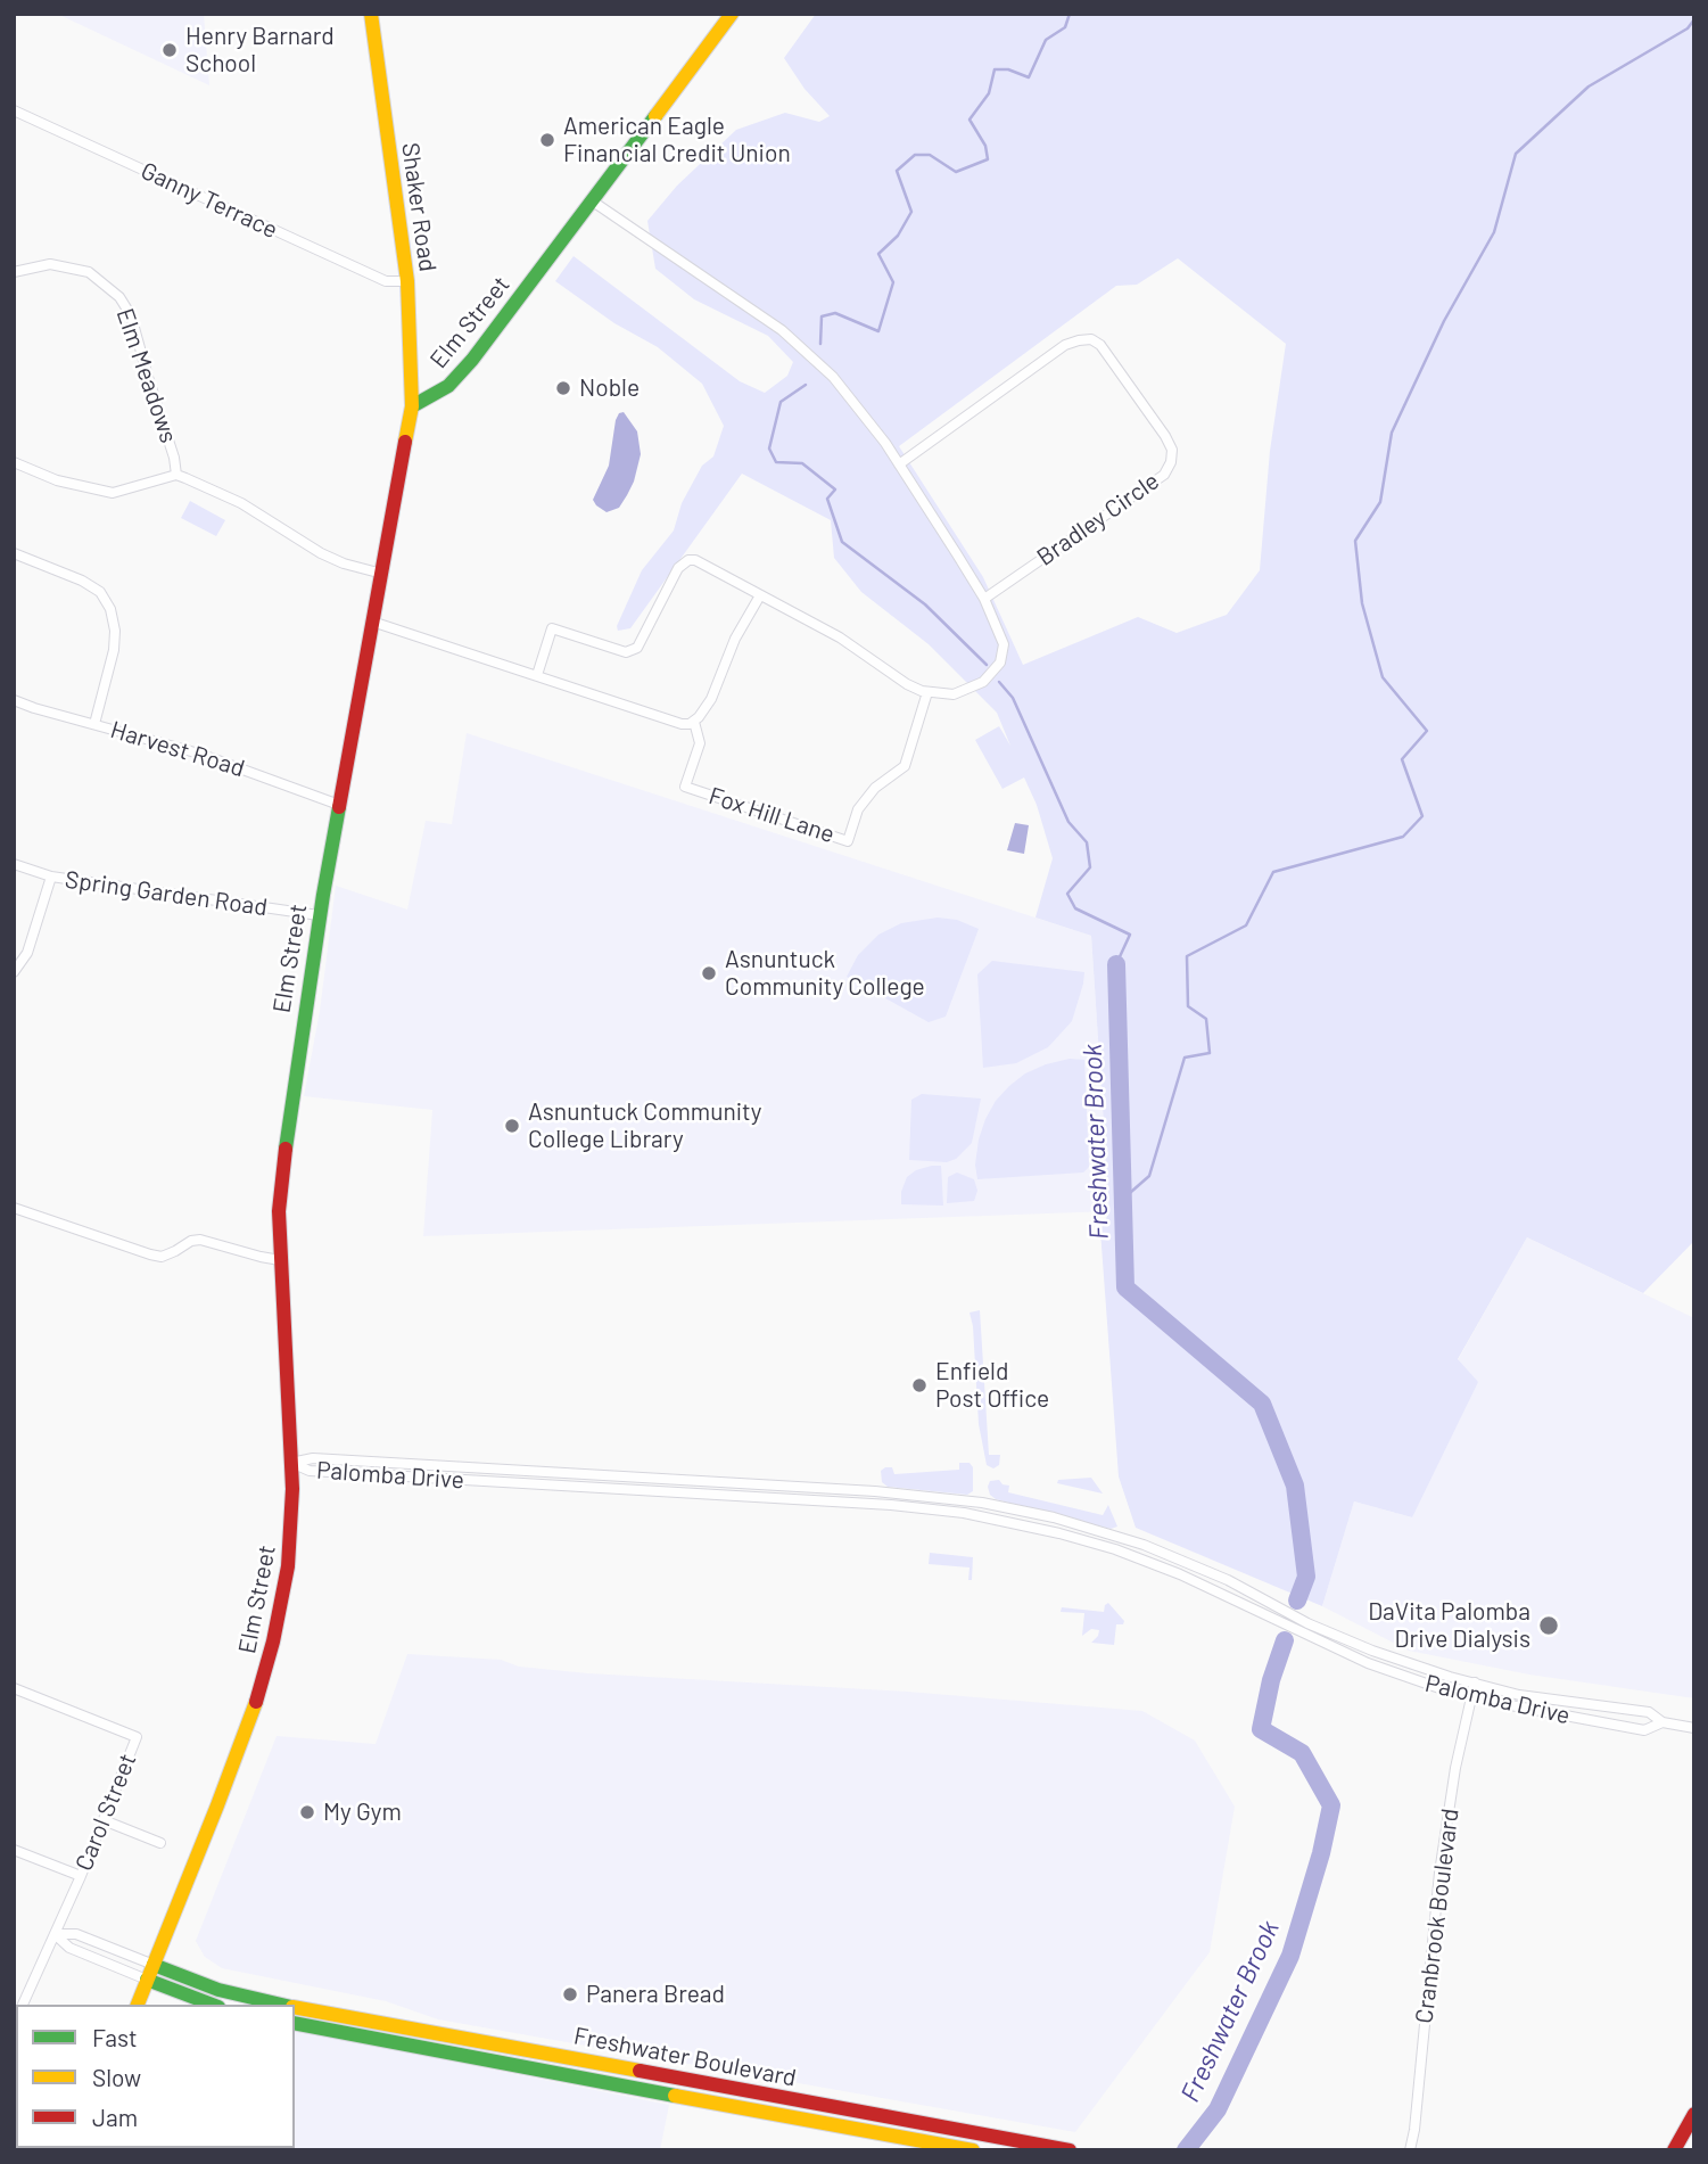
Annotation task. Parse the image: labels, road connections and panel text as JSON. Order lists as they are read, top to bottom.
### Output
{
  "streets": {
    "street": [
      "Ganny Terrace",
      "Shaker Road",
      "Elm Street",
      "Elm Meadows",
      "Bradley Circle",
      "Harvest Road",
      "Fox Hill Lane",
      "Spring Garden Road",
      "Palomba Drive",
      "Carol Street",
      "Cranbrook Boulevard",
      "Freshwater Boulevard"
    ]
  },
  "crossings": [
    ["Ganny Terrace", "Shaker Road"],
    ["Shaker Road", "Elm Street"],
    ["Elm Street", "Elm Meadows"],
    ["Elm Street", "Harvest Road"],
    ["Elm Street", "Spring Garden Road"],
    ["Elm Street", "Palomba Drive"],
    ["Elm Street", "Freshwater Boulevard"],
    ["Palomba Drive", "Cranbrook Boulevard"],
    ["Carol Street", "Freshwater Boulevard"]
  ],
  "water": ["Freshwater Brook"],
  "places": [
    "Henry Barnard School",
    "American Eagle Financial Credit Union",
    "Noble",
    "Asnuntuck Community College",
    "Asnuntuck Community College Library",
    "Enfield Post Office",
    "DaVita Palomba Drive Dialysis",
    "My Gym",
    "Panera Bread"
  ],
  "legend": ["Fast", "Slow", "Jam"]
}
